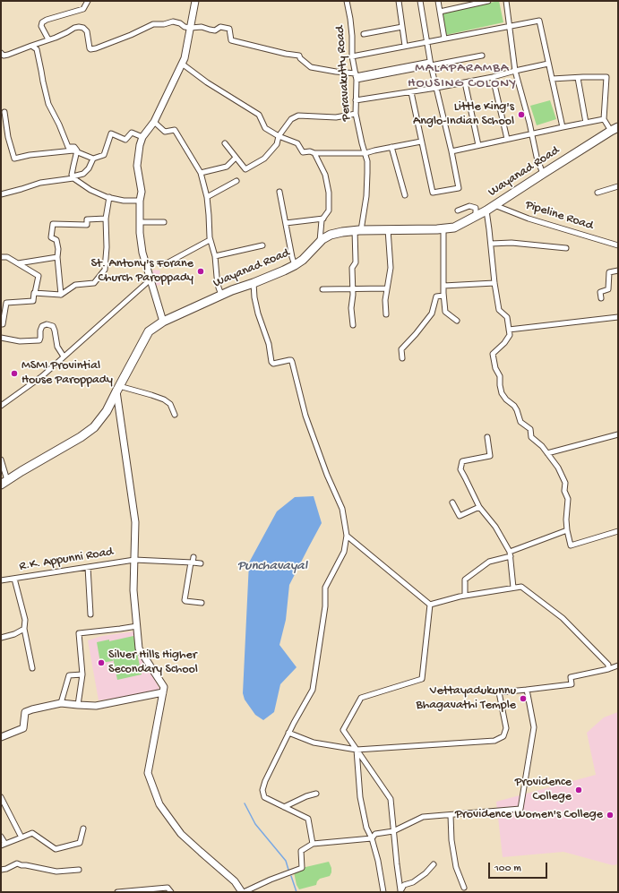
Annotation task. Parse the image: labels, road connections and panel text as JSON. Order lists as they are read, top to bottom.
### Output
{
  "streets": {
    "highway": ["Wayanad Road"],
    "street": ["Peravakutty Road", "Pipeline Road", "R.K. Appunni Road"]
  },
  "crossings": [
    ["Peravakutty Road", "Wayanad Road"],
    ["Wayanad Road", "Pipeline Road"]
  ],
  "districts": ["MALAPARAMBA HOUSING COLONY"],
  "water": ["Punchavayal"],
  "places": [
    "Little King's Anglo-Indian School",
    "St. Antony's Forane Church Paroppady",
    "MSMI Provintial House Paroppady",
    "Silver Hills Higher Secondary School",
    "Vettayadukunnu Bhagavathi Temple",
    "Providence College",
    "Providence Women's College"
  ],
  "scale_bar": "100 m"
}
